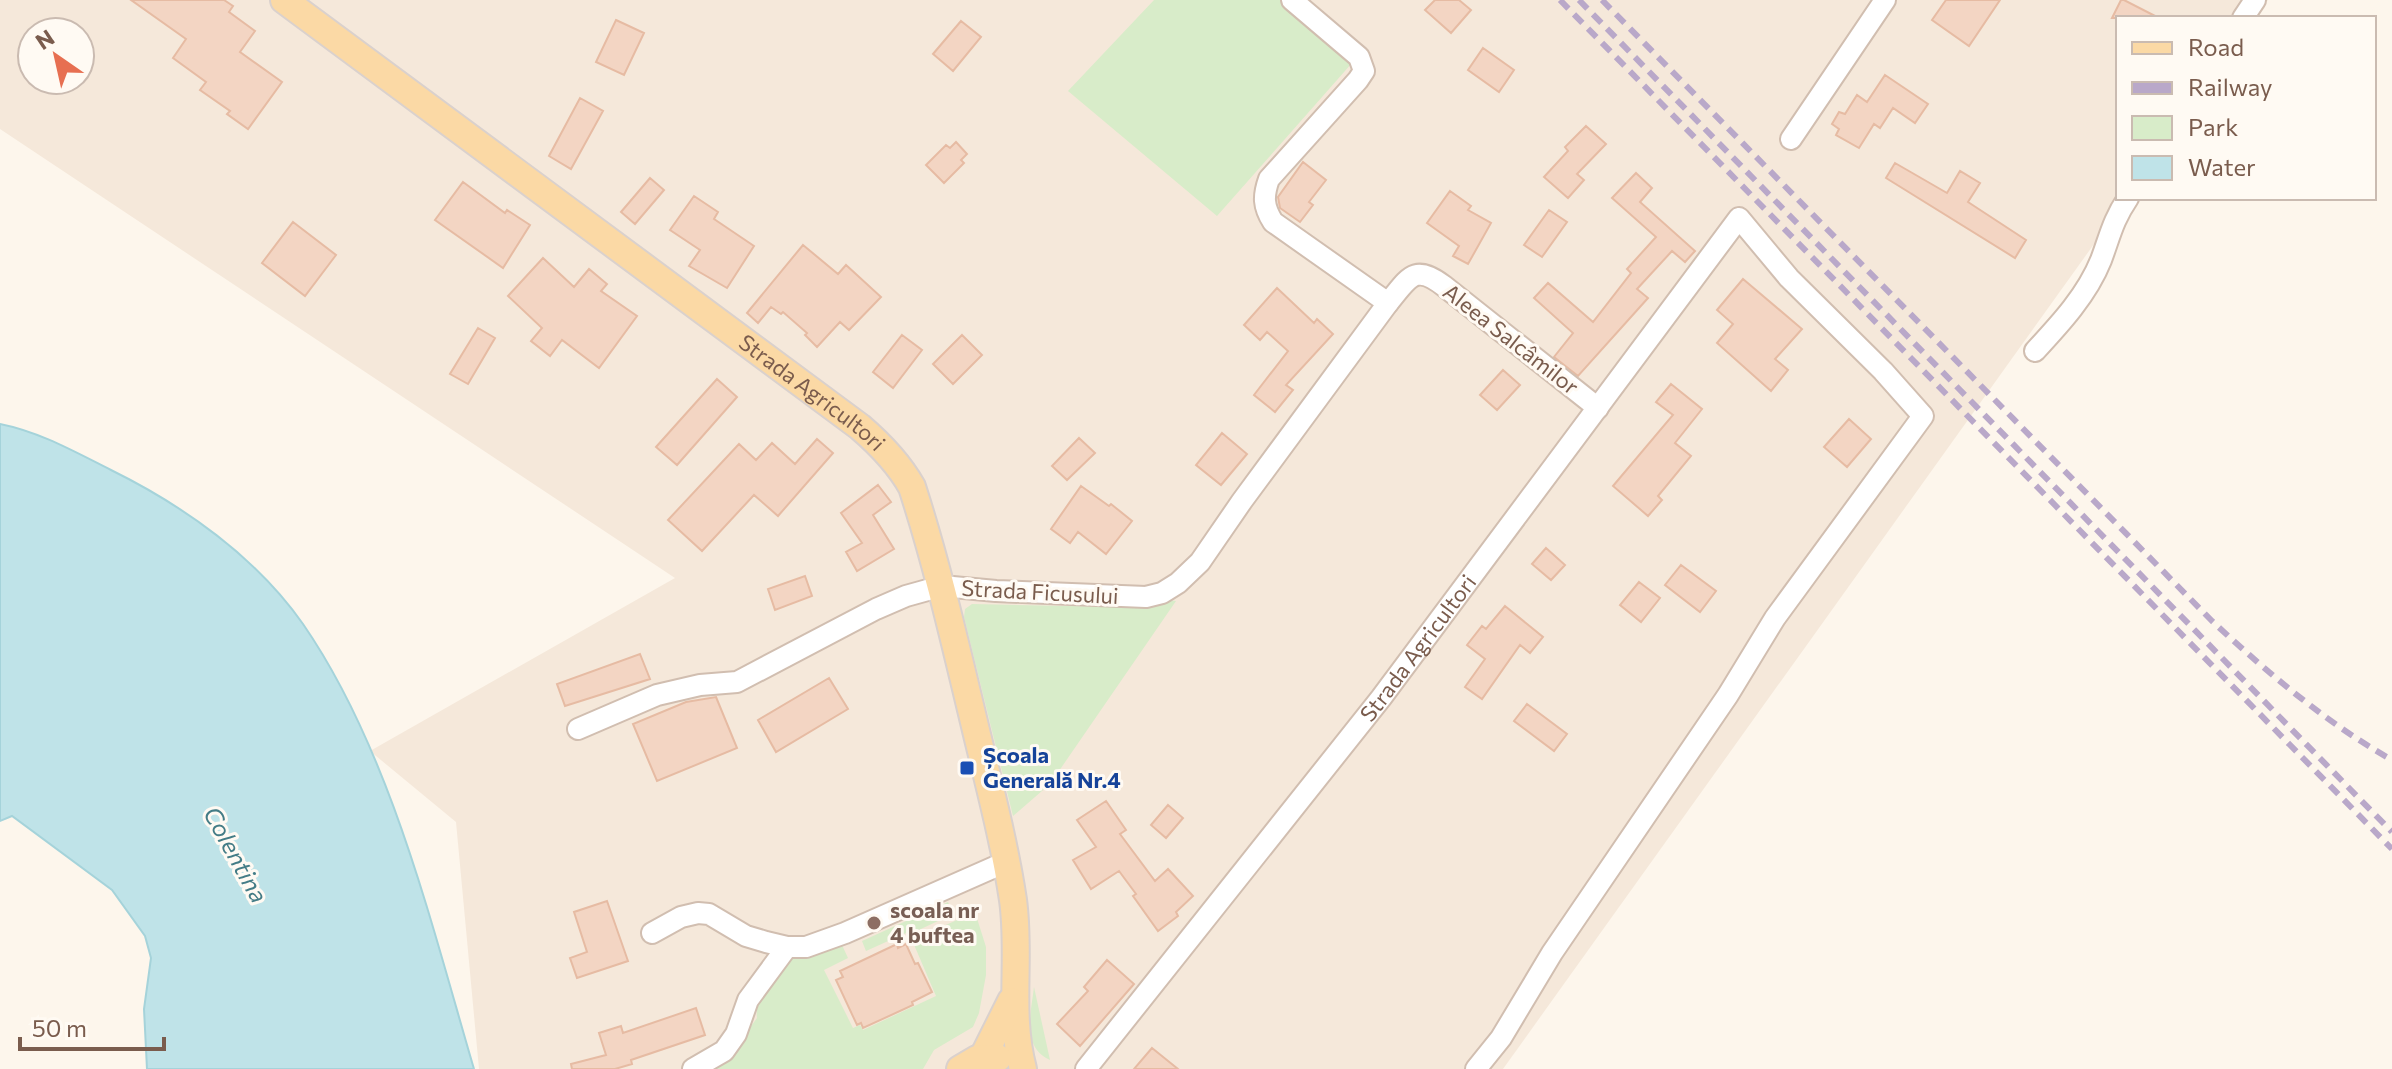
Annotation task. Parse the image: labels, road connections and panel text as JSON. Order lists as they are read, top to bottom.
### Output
{
  "streets": {
    "main road": ["Strada Agricultori"],
    "street": ["Aleea Salcâmilor", "Strada Ficusului"]
  },
  "crossings": [
    ["Aleea Salcâmilor", "Strada Agricultori"],
    ["Aleea Salcâmilor", "Strada Ficusului"],
    ["Strada Agricultori", "Strada Ficusului"]
  ],
  "water": ["Colentina"],
  "places": {
    "transit": ["Școala Generală Nr.4"],
    "other": ["scoala nr 4 buftea"]
  },
  "legend": [
    "Road",
    "Railway",
    "Park",
    "Water"
  ],
  "scale_bar": "50 m",
  "north": "top left"
}
